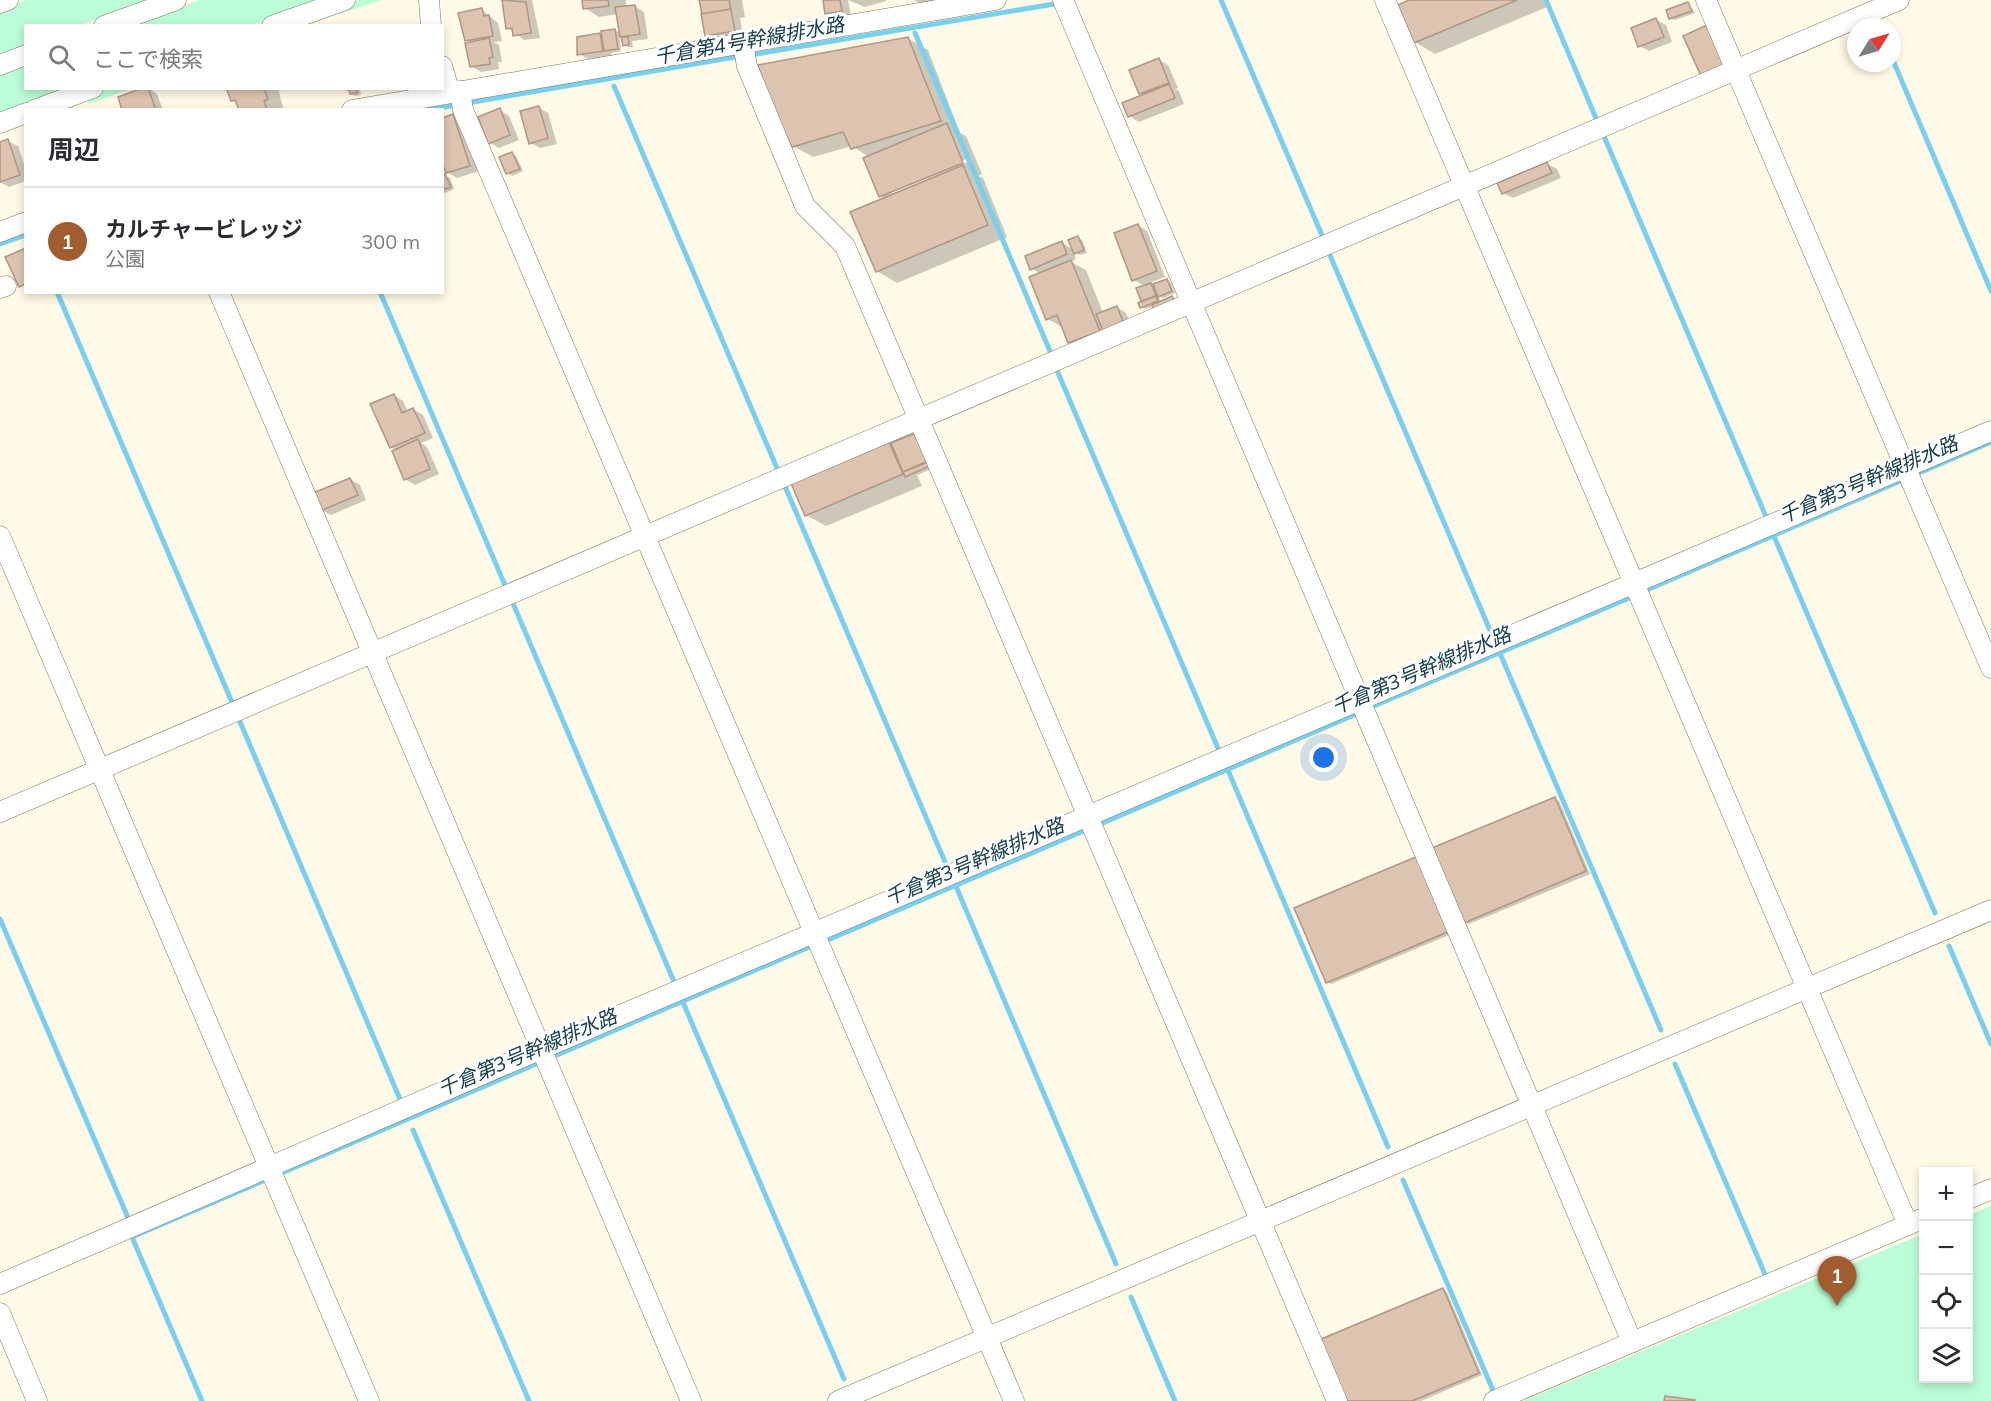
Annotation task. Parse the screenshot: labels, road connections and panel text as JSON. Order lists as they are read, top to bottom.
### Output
{
  "water": ["千倉第4号幹線排水路", "千倉第3号幹線排水路"],
  "north": "top right",
  "page": {
    "search": "ここで検索",
    "heading": "周辺",
    "list": [
      {
        "mark": "1",
        "name": "カルチャービレッジ",
        "note": "公園",
        "value": "300 m"
      }
    ],
    "map_buttons": ["+", "−"],
    "pins": "1"
  }
}
